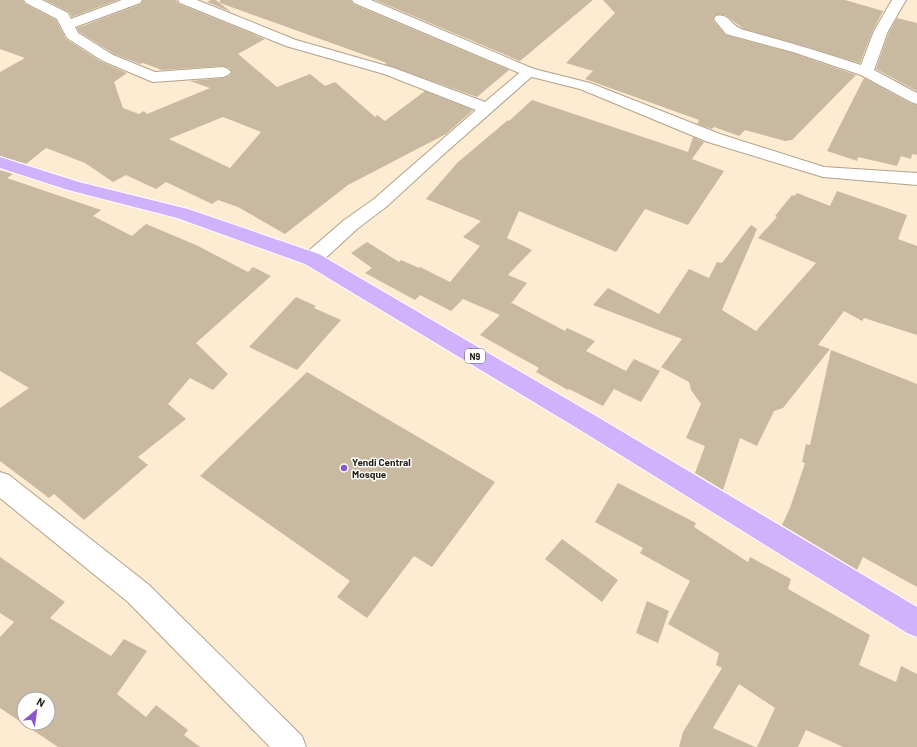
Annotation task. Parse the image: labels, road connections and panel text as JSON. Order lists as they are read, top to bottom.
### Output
{
  "streets": {
    "highway": ["N9"]
  },
  "places": ["Yendi Central Mosque"],
  "north": "top right"
}
